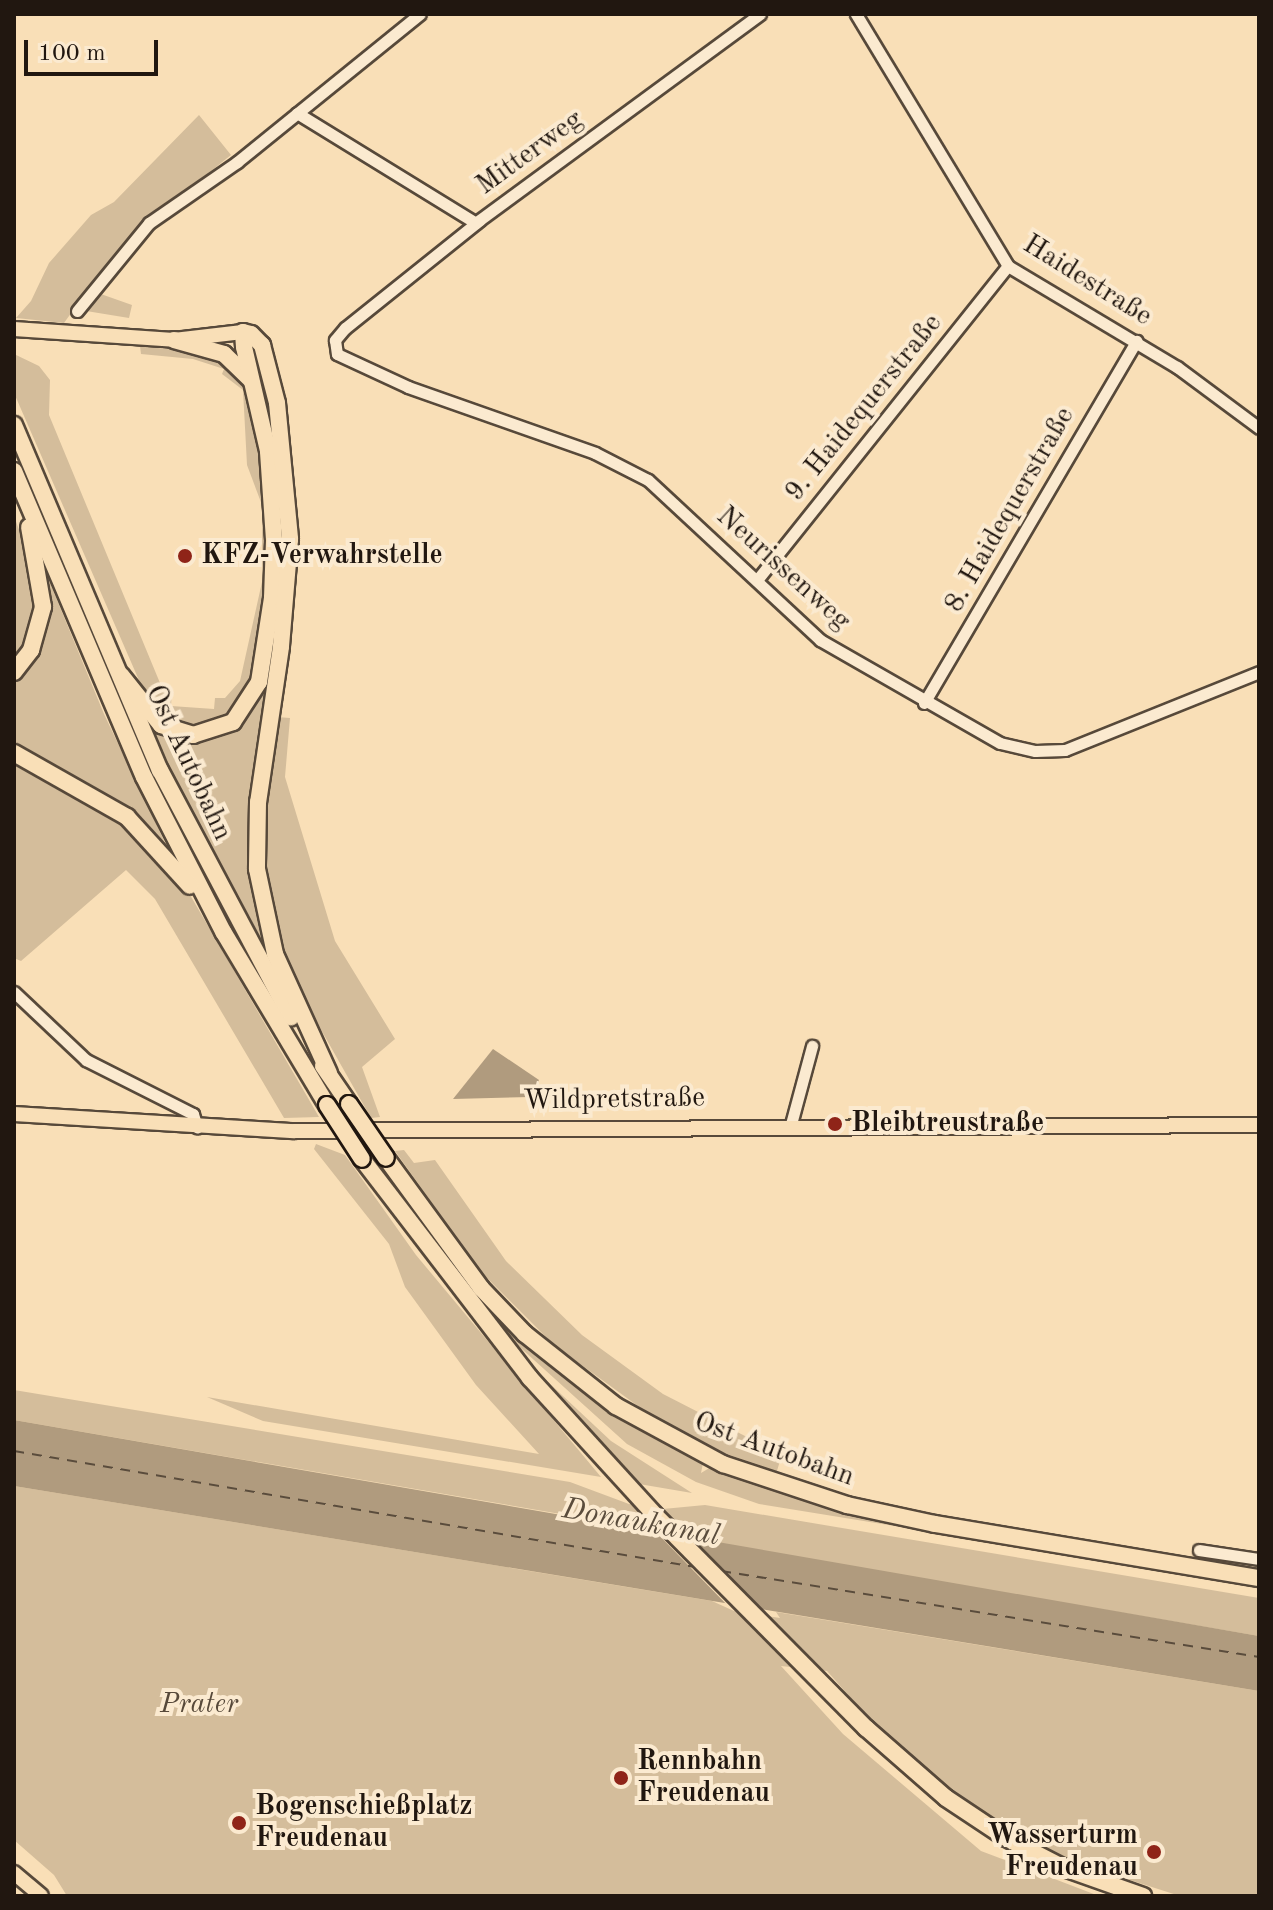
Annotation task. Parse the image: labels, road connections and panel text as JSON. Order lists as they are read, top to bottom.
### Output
{
  "streets": {
    "highway": ["Ost Autobahn"],
    "main road": ["Wildpretstraße"],
    "street": [
      "Mitterweg",
      "Haidestraße",
      "9. Haidequerstraße",
      "8. Haidequerstraße",
      "Neurissenweg"
    ]
  },
  "crossings": [
    ["Mitterweg", "Neurissenweg"],
    ["Haidestraße", "9. Haidequerstraße"],
    ["Haidestraße", "8. Haidequerstraße"],
    ["9. Haidequerstraße", "Neurissenweg"],
    ["8. Haidequerstraße", "Neurissenweg"]
  ],
  "water": ["Donaukanal"],
  "parks": ["Prater"],
  "places": [
    "KFZ-Verwahrstelle",
    "Bleibtreustraße",
    "Rennbahn Freudenau",
    "Bogenschießplatz Freudenau",
    "Wasserturm Freudenau"
  ],
  "scale_bar": "100 m"
}
